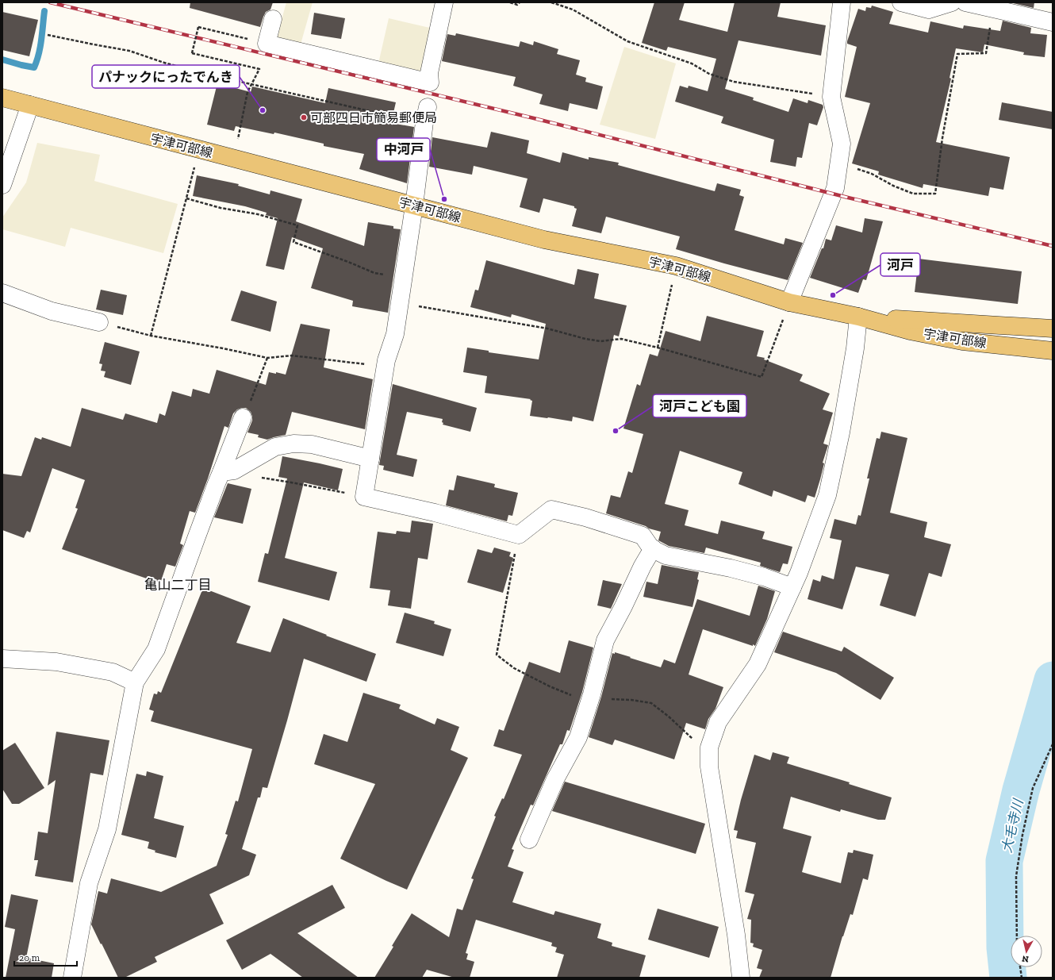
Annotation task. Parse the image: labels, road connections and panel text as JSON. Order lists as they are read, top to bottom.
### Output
{
  "streets": {
    "main road": ["宇津可部線"]
  },
  "districts": ["亀山二丁目"],
  "water": ["大毛寺川"],
  "places": [
    "パナックにったでんき",
    "可部四日市簡易郵便局",
    "中河戸",
    "河戸",
    "河戸こども園"
  ],
  "scale_bar": "20 m",
  "north": "bottom"
}
